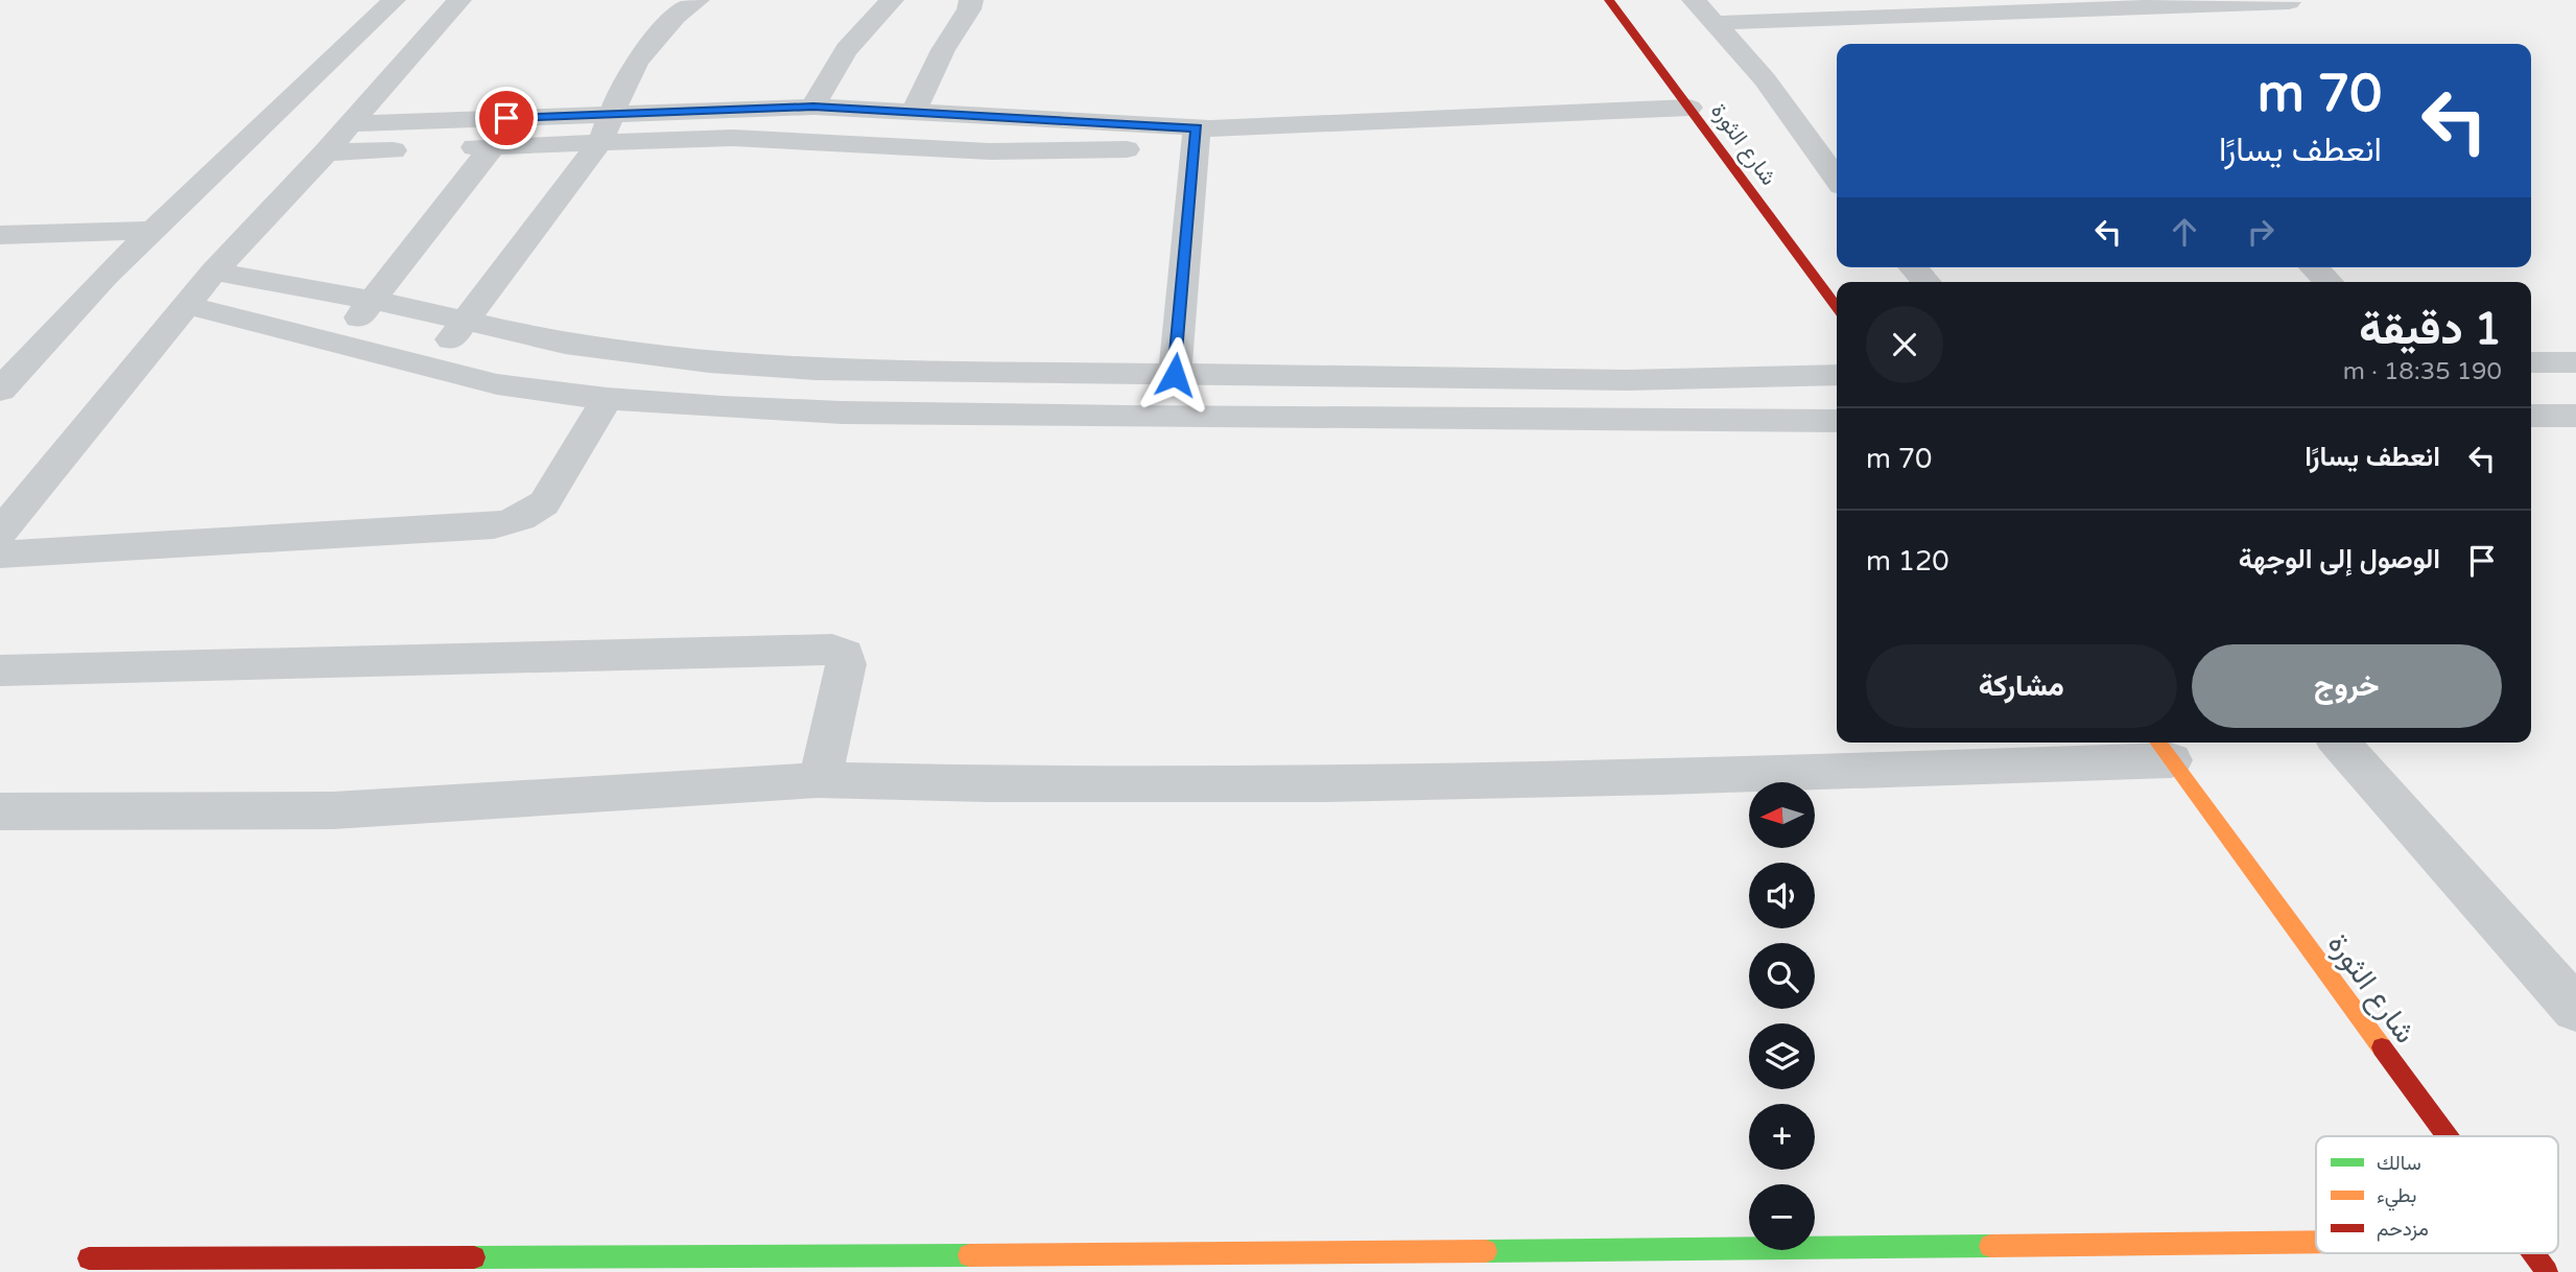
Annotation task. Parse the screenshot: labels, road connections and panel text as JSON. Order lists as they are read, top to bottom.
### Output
{
  "streets": {
    "street": ["شارع الثورة"]
  },
  "legend": ["سالك", "بطيء", "مزدحم"],
  "north": "left",
  "page": {
    "turn": ["70 m", "انعطف يسارًا"],
    "heading": ["1 دقيقة", "190 m · 18:35"],
    "list": [
      {
        "name": "انعطف يسارًا",
        "value": "70 m"
      },
      {
        "name": "الوصول إلى الوجهة",
        "value": "120 m"
      }
    ],
    "buttons": ["خروج", "مشاركة"],
    "map_buttons": ["+", "−"]
  }
}
